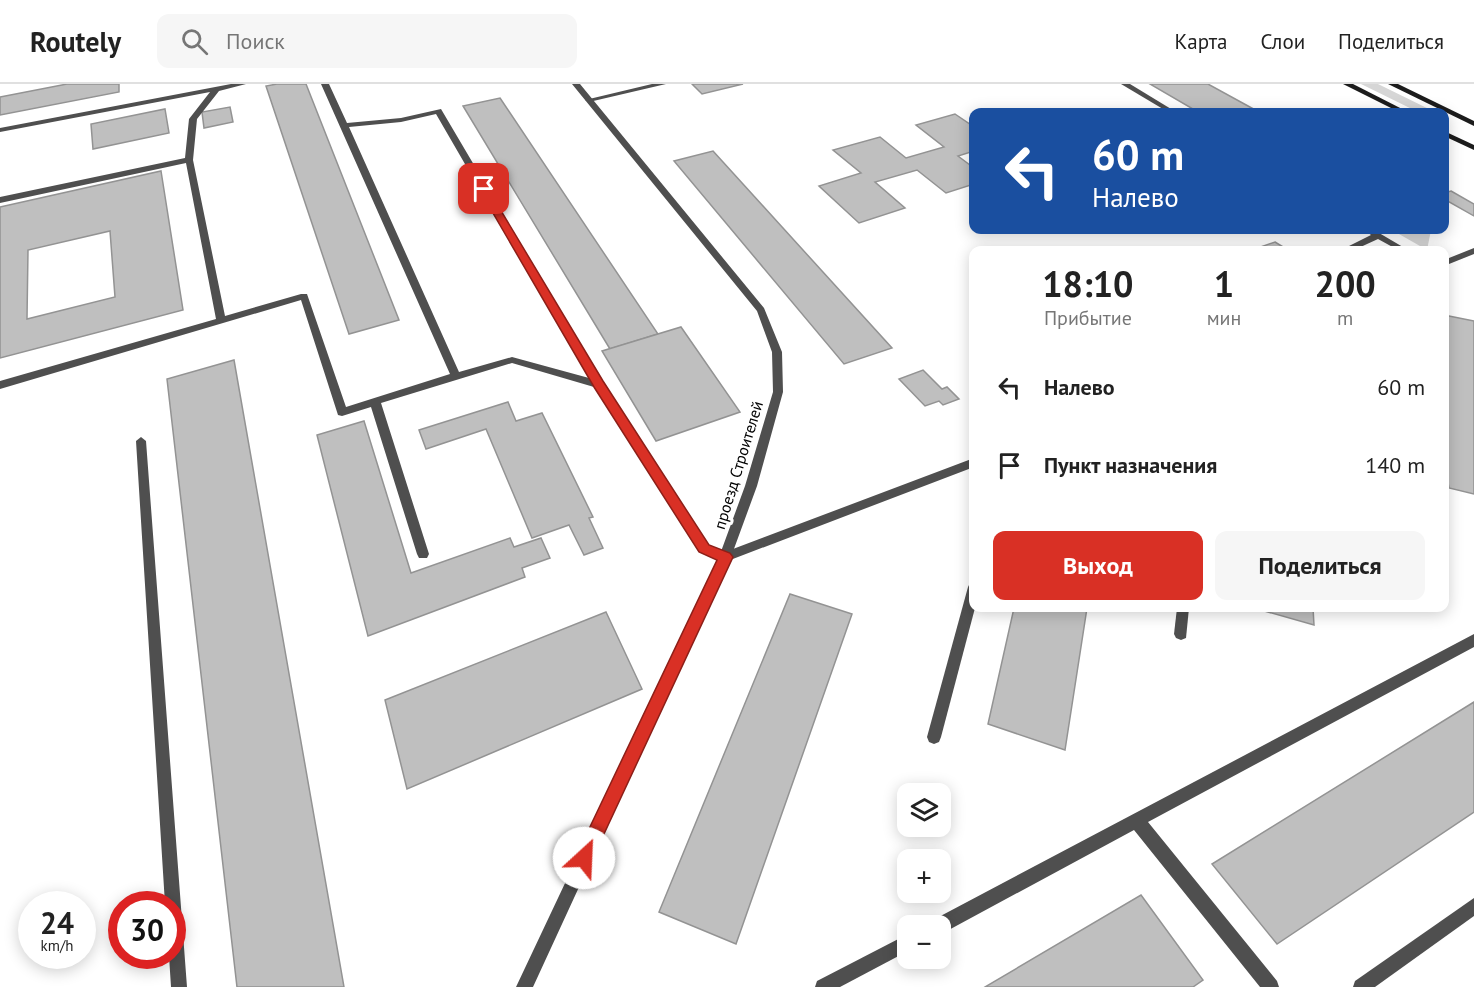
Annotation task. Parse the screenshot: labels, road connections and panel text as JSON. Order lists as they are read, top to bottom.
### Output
{
  "streets": {
    "street": ["проезд Строителей"]
  },
  "page": {
    "header": "Routely",
    "search": "Поиск",
    "nav": ["Карта", "Слои", "Поделиться"],
    "turn": ["60 m", "Налево"],
    "eta": [
      "18:10",
      "Прибытие",
      "1",
      "мин",
      "200",
      "m"
    ],
    "list": [
      {
        "name": "Налево",
        "value": "60 m"
      },
      {
        "name": "Пункт назначения",
        "value": "140 m"
      }
    ],
    "buttons": ["Выход", "Поделиться"],
    "map_buttons": ["+", "−"],
    "speed": "24 km/h",
    "limit": "30"
  }
}
